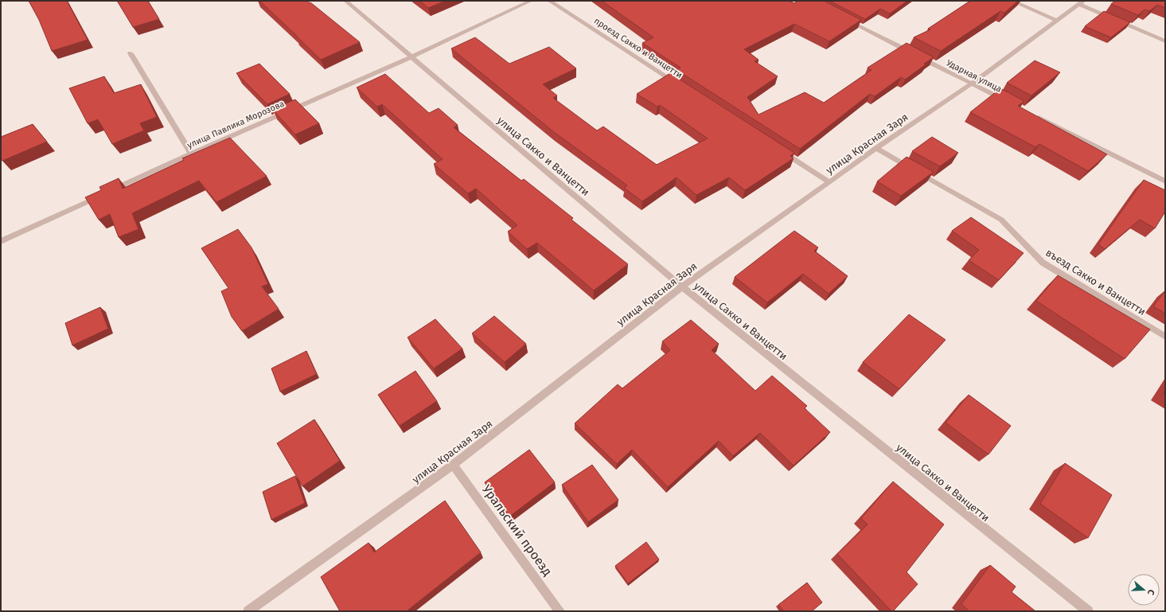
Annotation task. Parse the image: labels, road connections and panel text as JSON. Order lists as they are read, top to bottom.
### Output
{
  "streets": {
    "street": [
      "проезд Сакко и Ванцетти",
      "Ударная улица",
      "улица Павлика Морозова",
      "улица Красная Заря",
      "улица Сакко и Ванцетти",
      "въезд Сакко и Ванцетти",
      "Уральский проезд"
    ]
  },
  "crossings": [
    ["Ударная улица", "улица Красная Заря"],
    ["улица Павлика Морозова", "улица Сакко и Ванцетти"],
    ["улица Красная Заря", "улица Сакко и Ванцетти"],
    ["улица Красная Заря", "въезд Сакко и Ванцетти"],
    ["улица Красная Заря", "Уральский проезд"]
  ],
  "north": "right"
}
